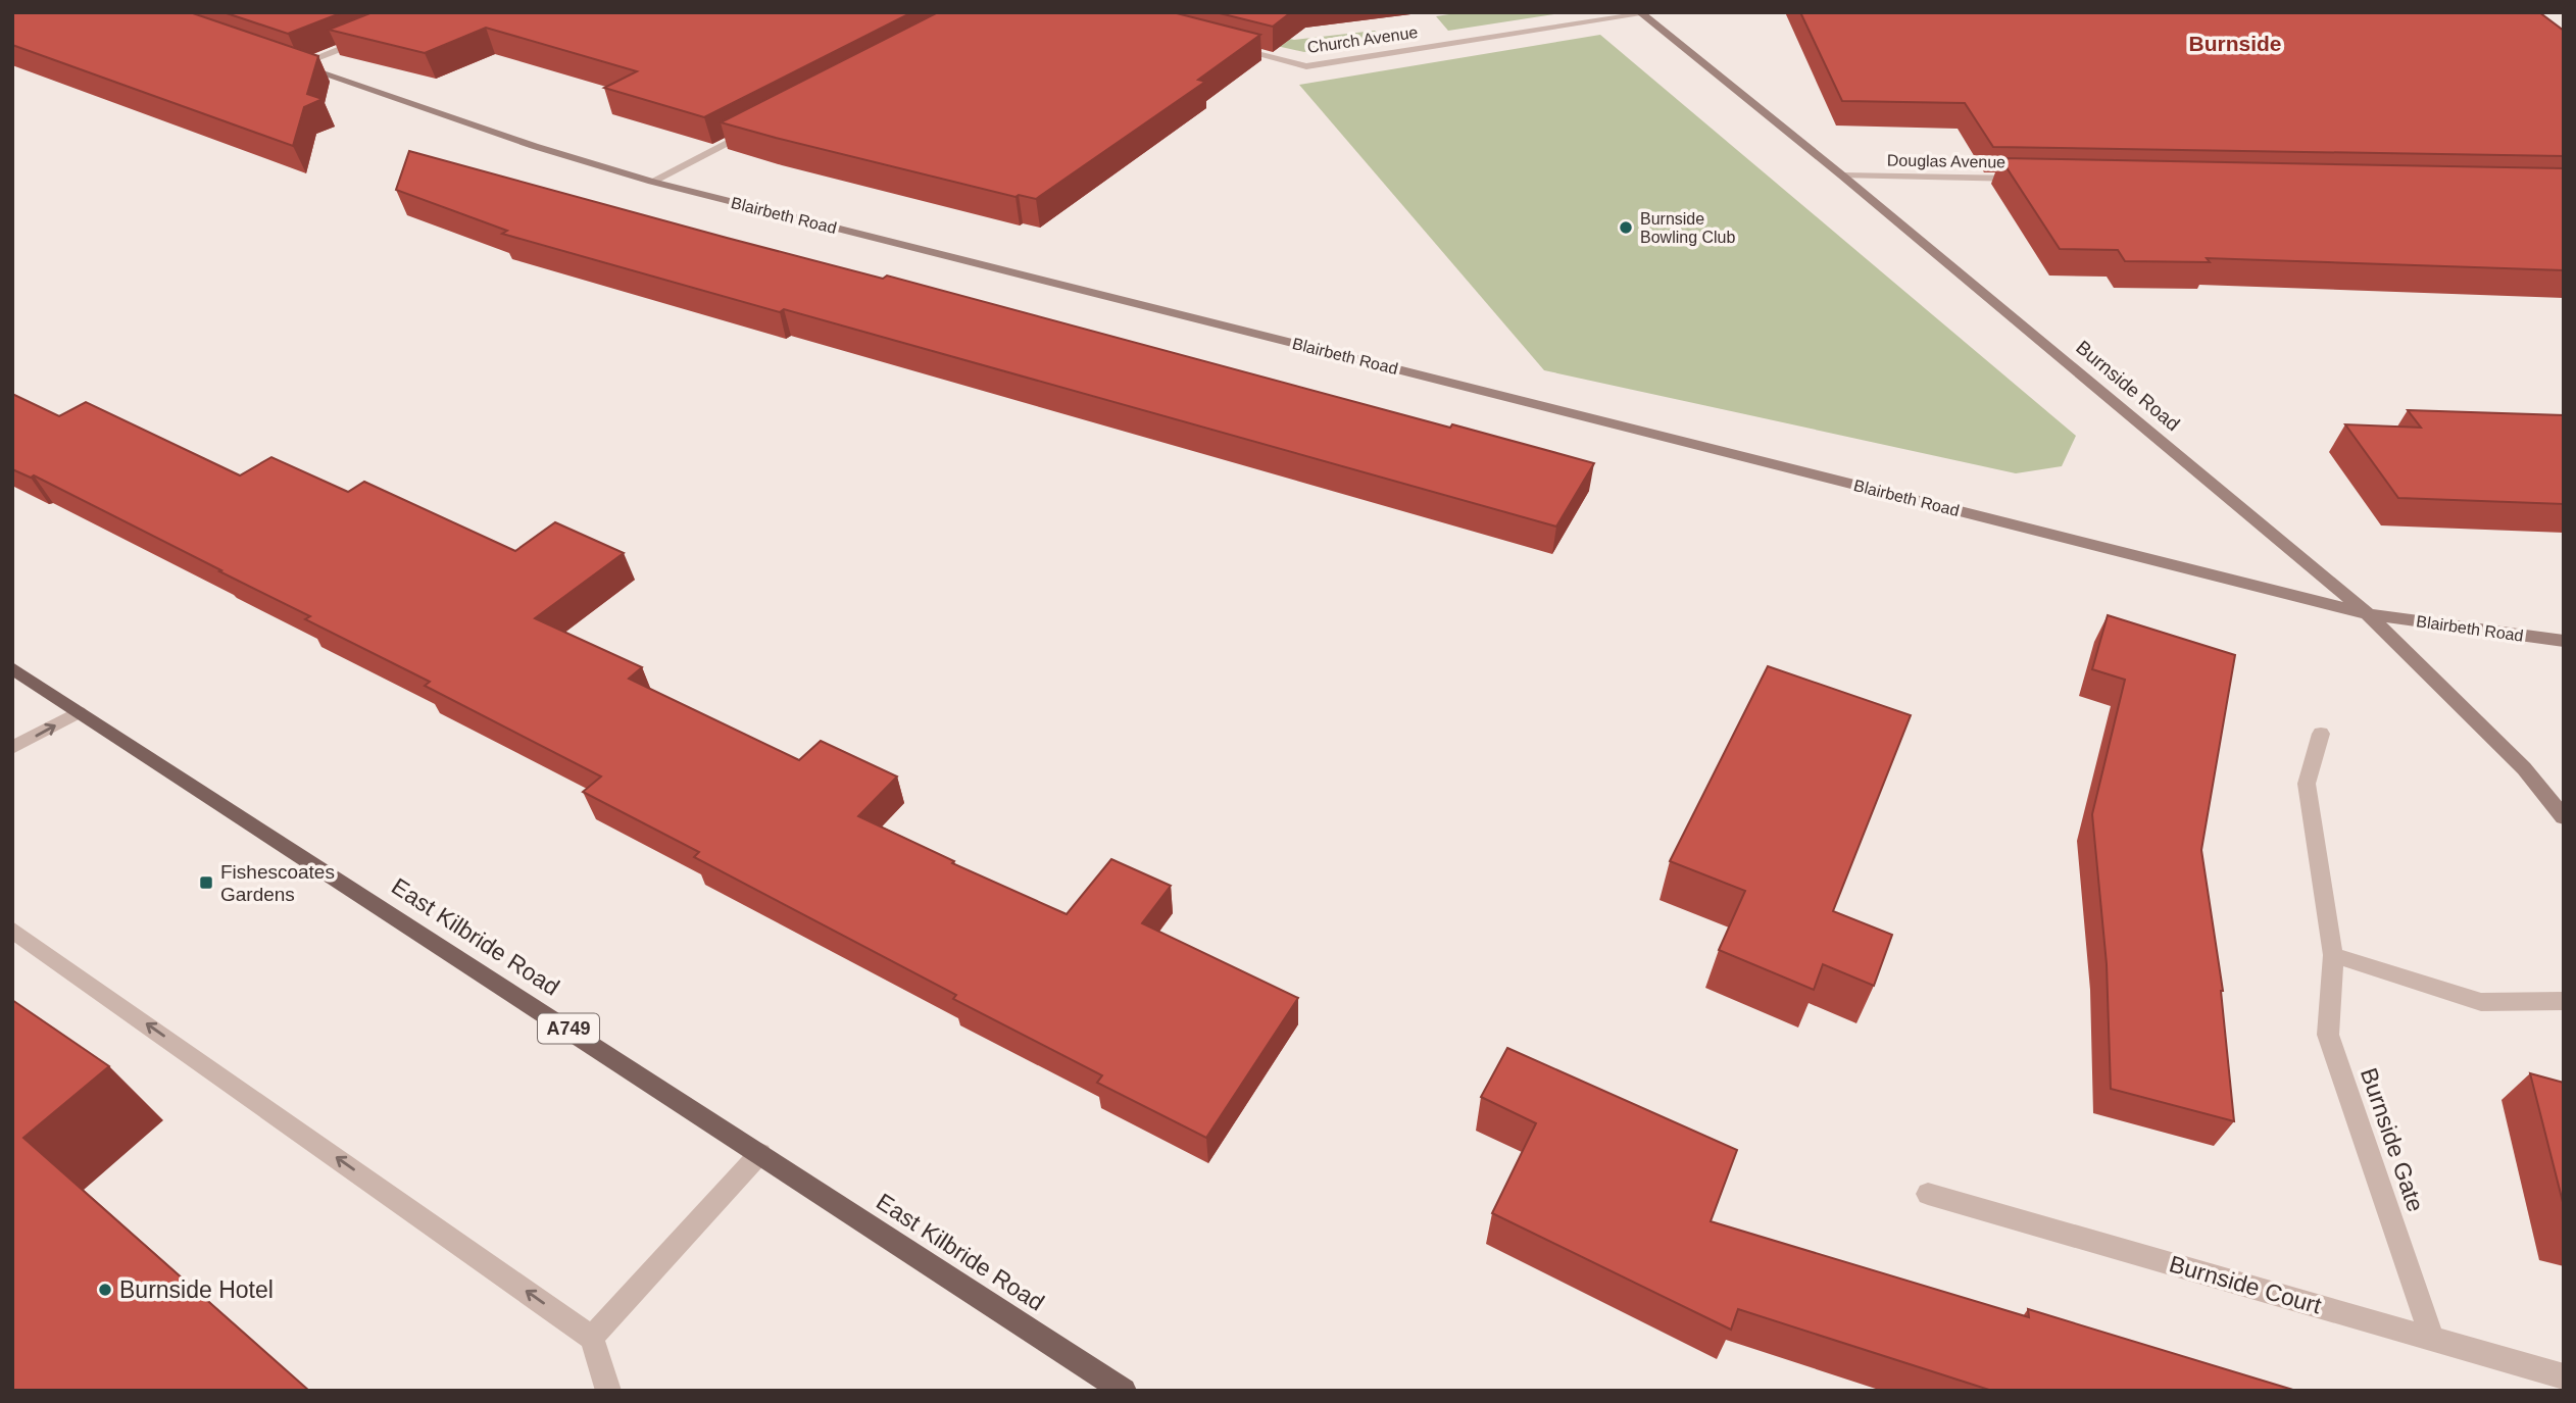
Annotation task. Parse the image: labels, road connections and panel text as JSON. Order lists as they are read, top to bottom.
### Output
{
  "streets": {
    "main road": ["East Kilbride Road", "A749"],
    "street": [
      "Church Avenue",
      "Douglas Avenue",
      "Blairbeth Road",
      "Burnside Road",
      "Burnside Gate",
      "Burnside Court"
    ]
  },
  "crossings": [
    ["Church Avenue", "Burnside Road"],
    ["Douglas Avenue", "Burnside Road"],
    ["Blairbeth Road", "Burnside Road"],
    ["Burnside Gate", "Burnside Court"]
  ],
  "districts": ["Burnside"],
  "places": {
    "other": ["Burnside Bowling Club", "Burnside Hotel"],
    "transit": ["Fishescoates Gardens"]
  }
}
